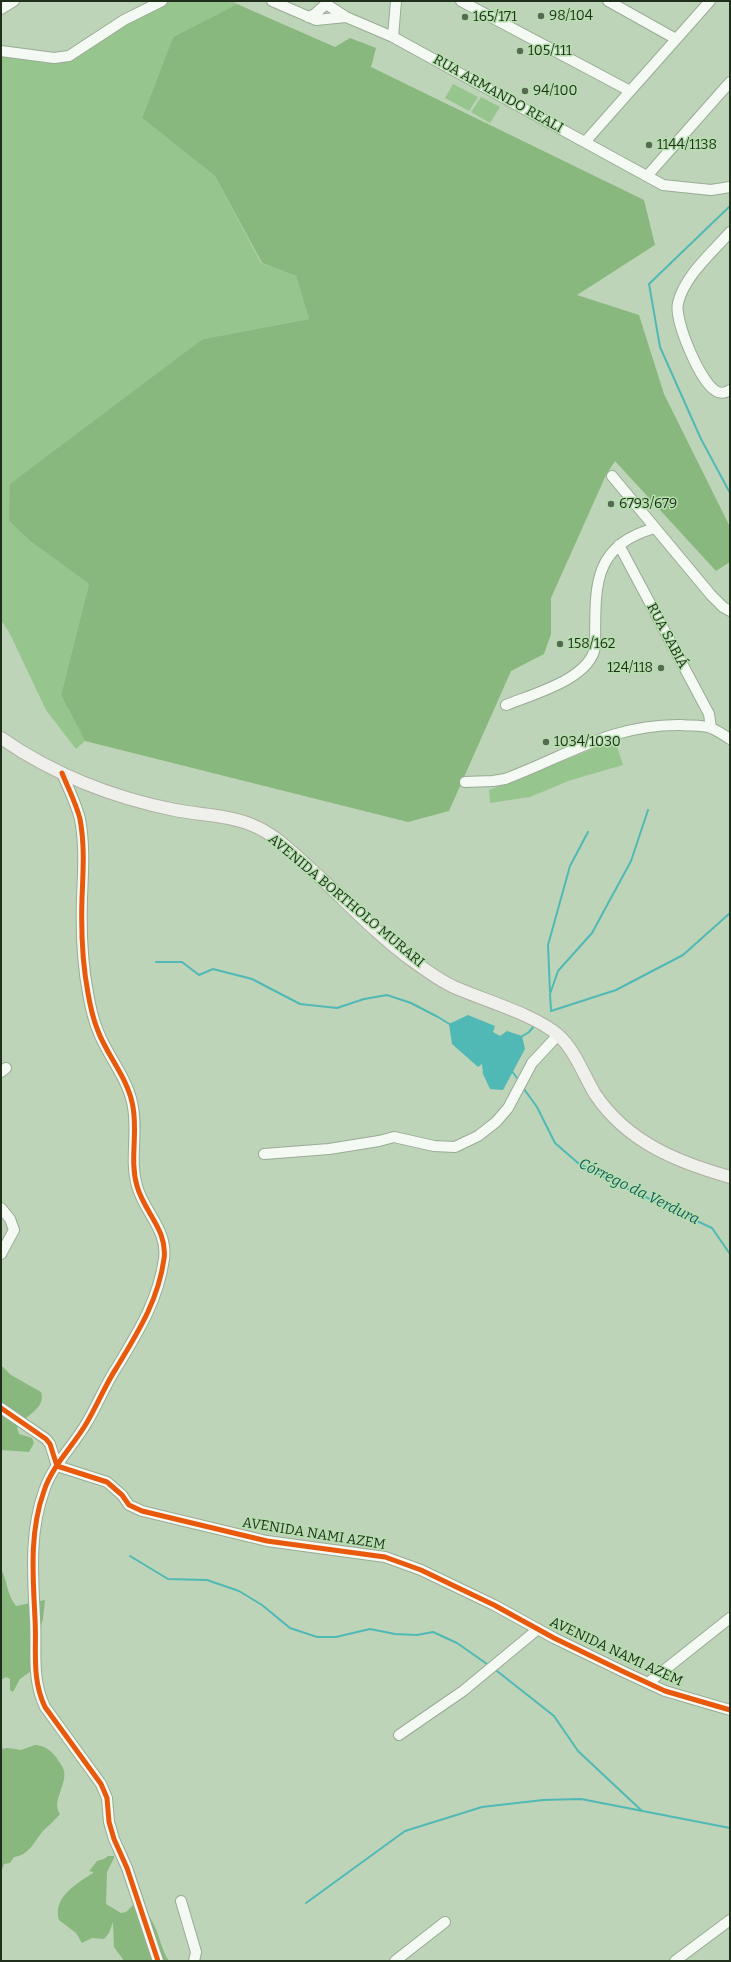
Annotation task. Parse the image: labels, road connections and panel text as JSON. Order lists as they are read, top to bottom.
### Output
{
  "streets": {
    "main road": ["AVENIDA BORTHOLO MURARI"],
    "street": ["RUA ARMANDO REALI", "RUA SABIÁ", "AVENIDA NAMI AZEM"]
  },
  "water": ["Córrego da Verdura"],
  "places": [
    "98/104",
    "165/171",
    "105/111",
    "94/100",
    "1144/1138",
    "6793/679",
    "158/162",
    "124/118",
    "1034/1030"
  ]
}
